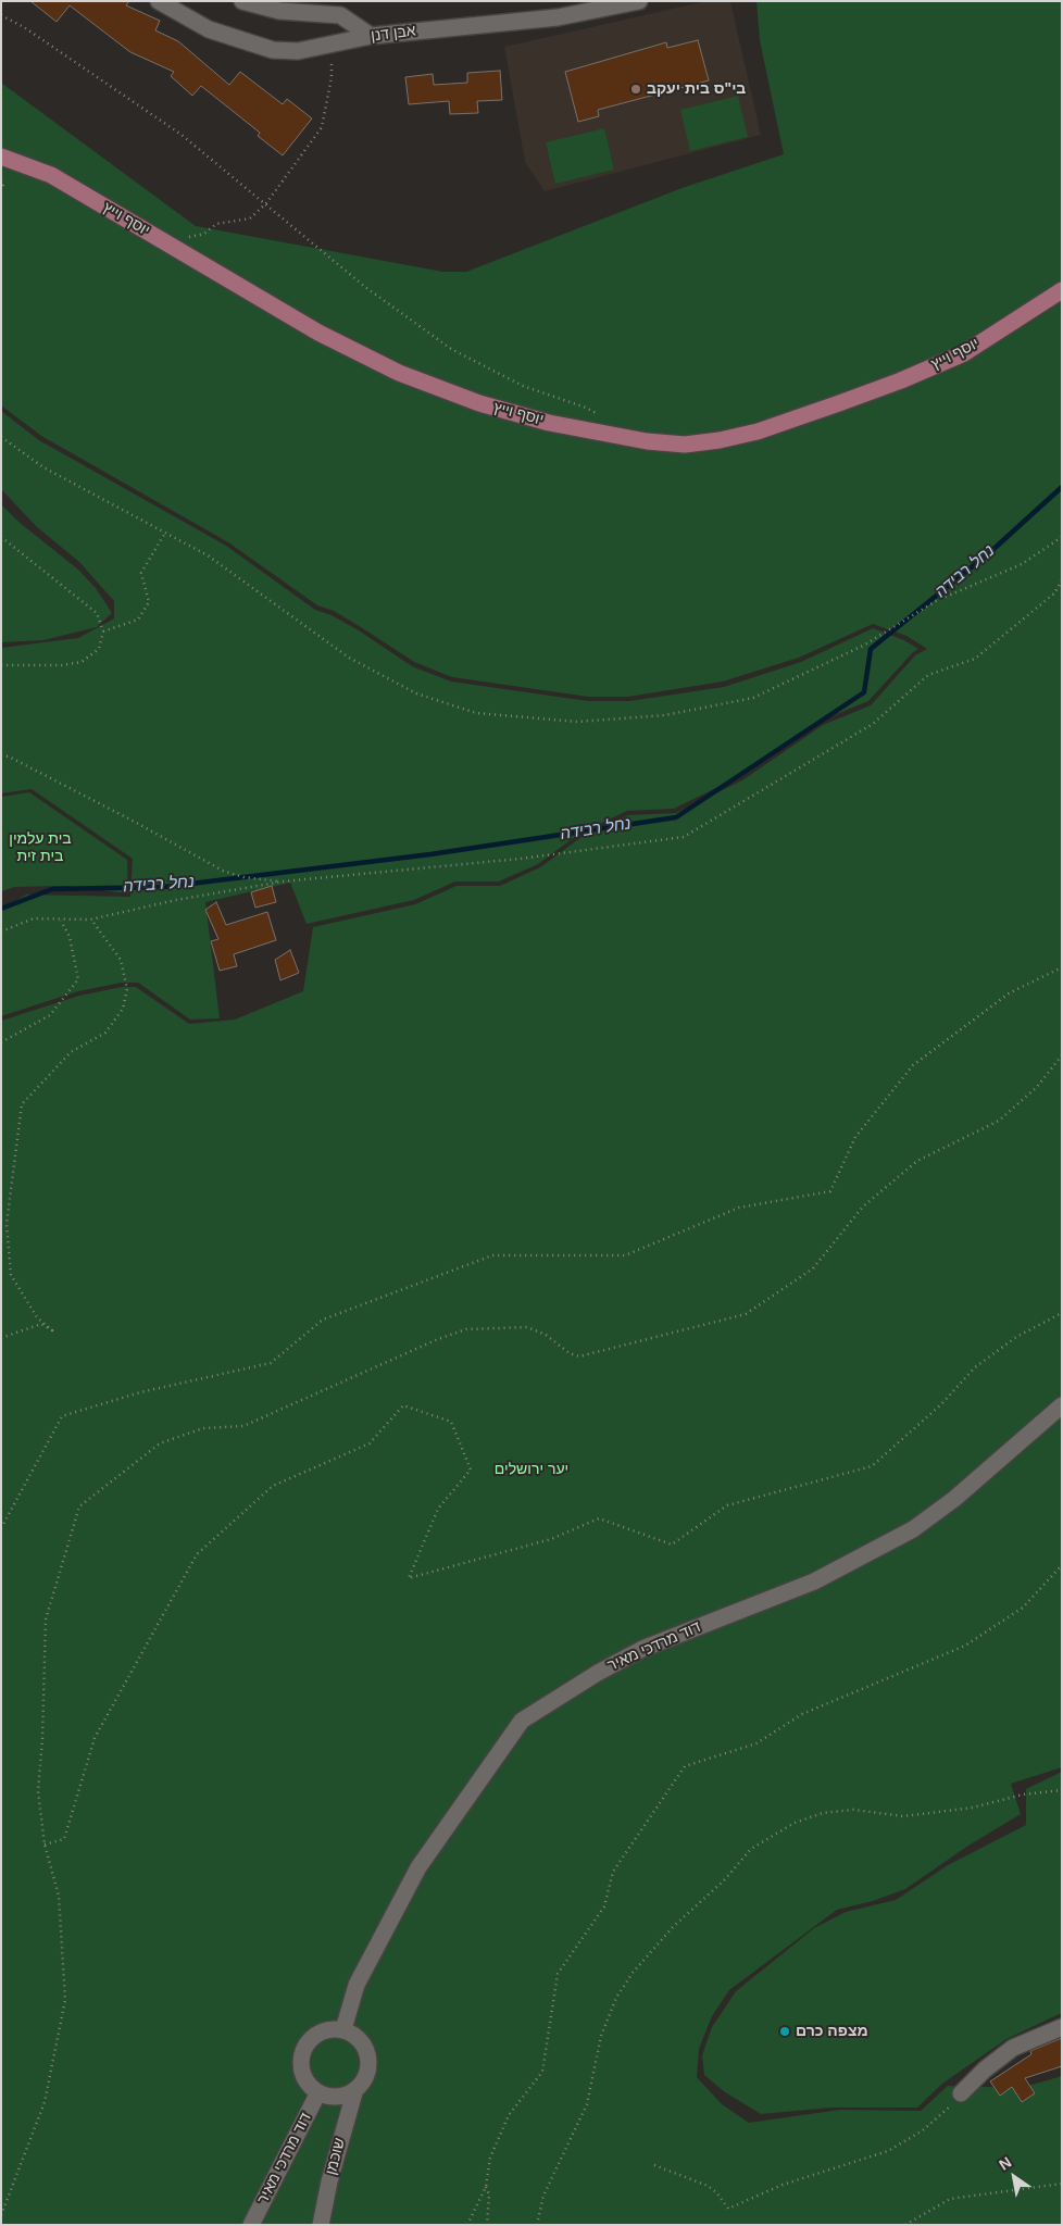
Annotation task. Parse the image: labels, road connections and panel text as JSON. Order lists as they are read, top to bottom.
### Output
{
  "streets": {
    "main road": ["יוסף וייץ"],
    "street": ["אבן דנן", "דוד מרדכי מאיר", "שוכמן"]
  },
  "crossings": [
    ["דוד מרדכי מאיר", "שוכמן"]
  ],
  "water": ["נחל רבידה"],
  "parks": ["בית עלמין בית זית", "יער ירושלים"],
  "places": ["בי\"ס בית יעקב", "מצפה כרם"],
  "north": "top left"
}
